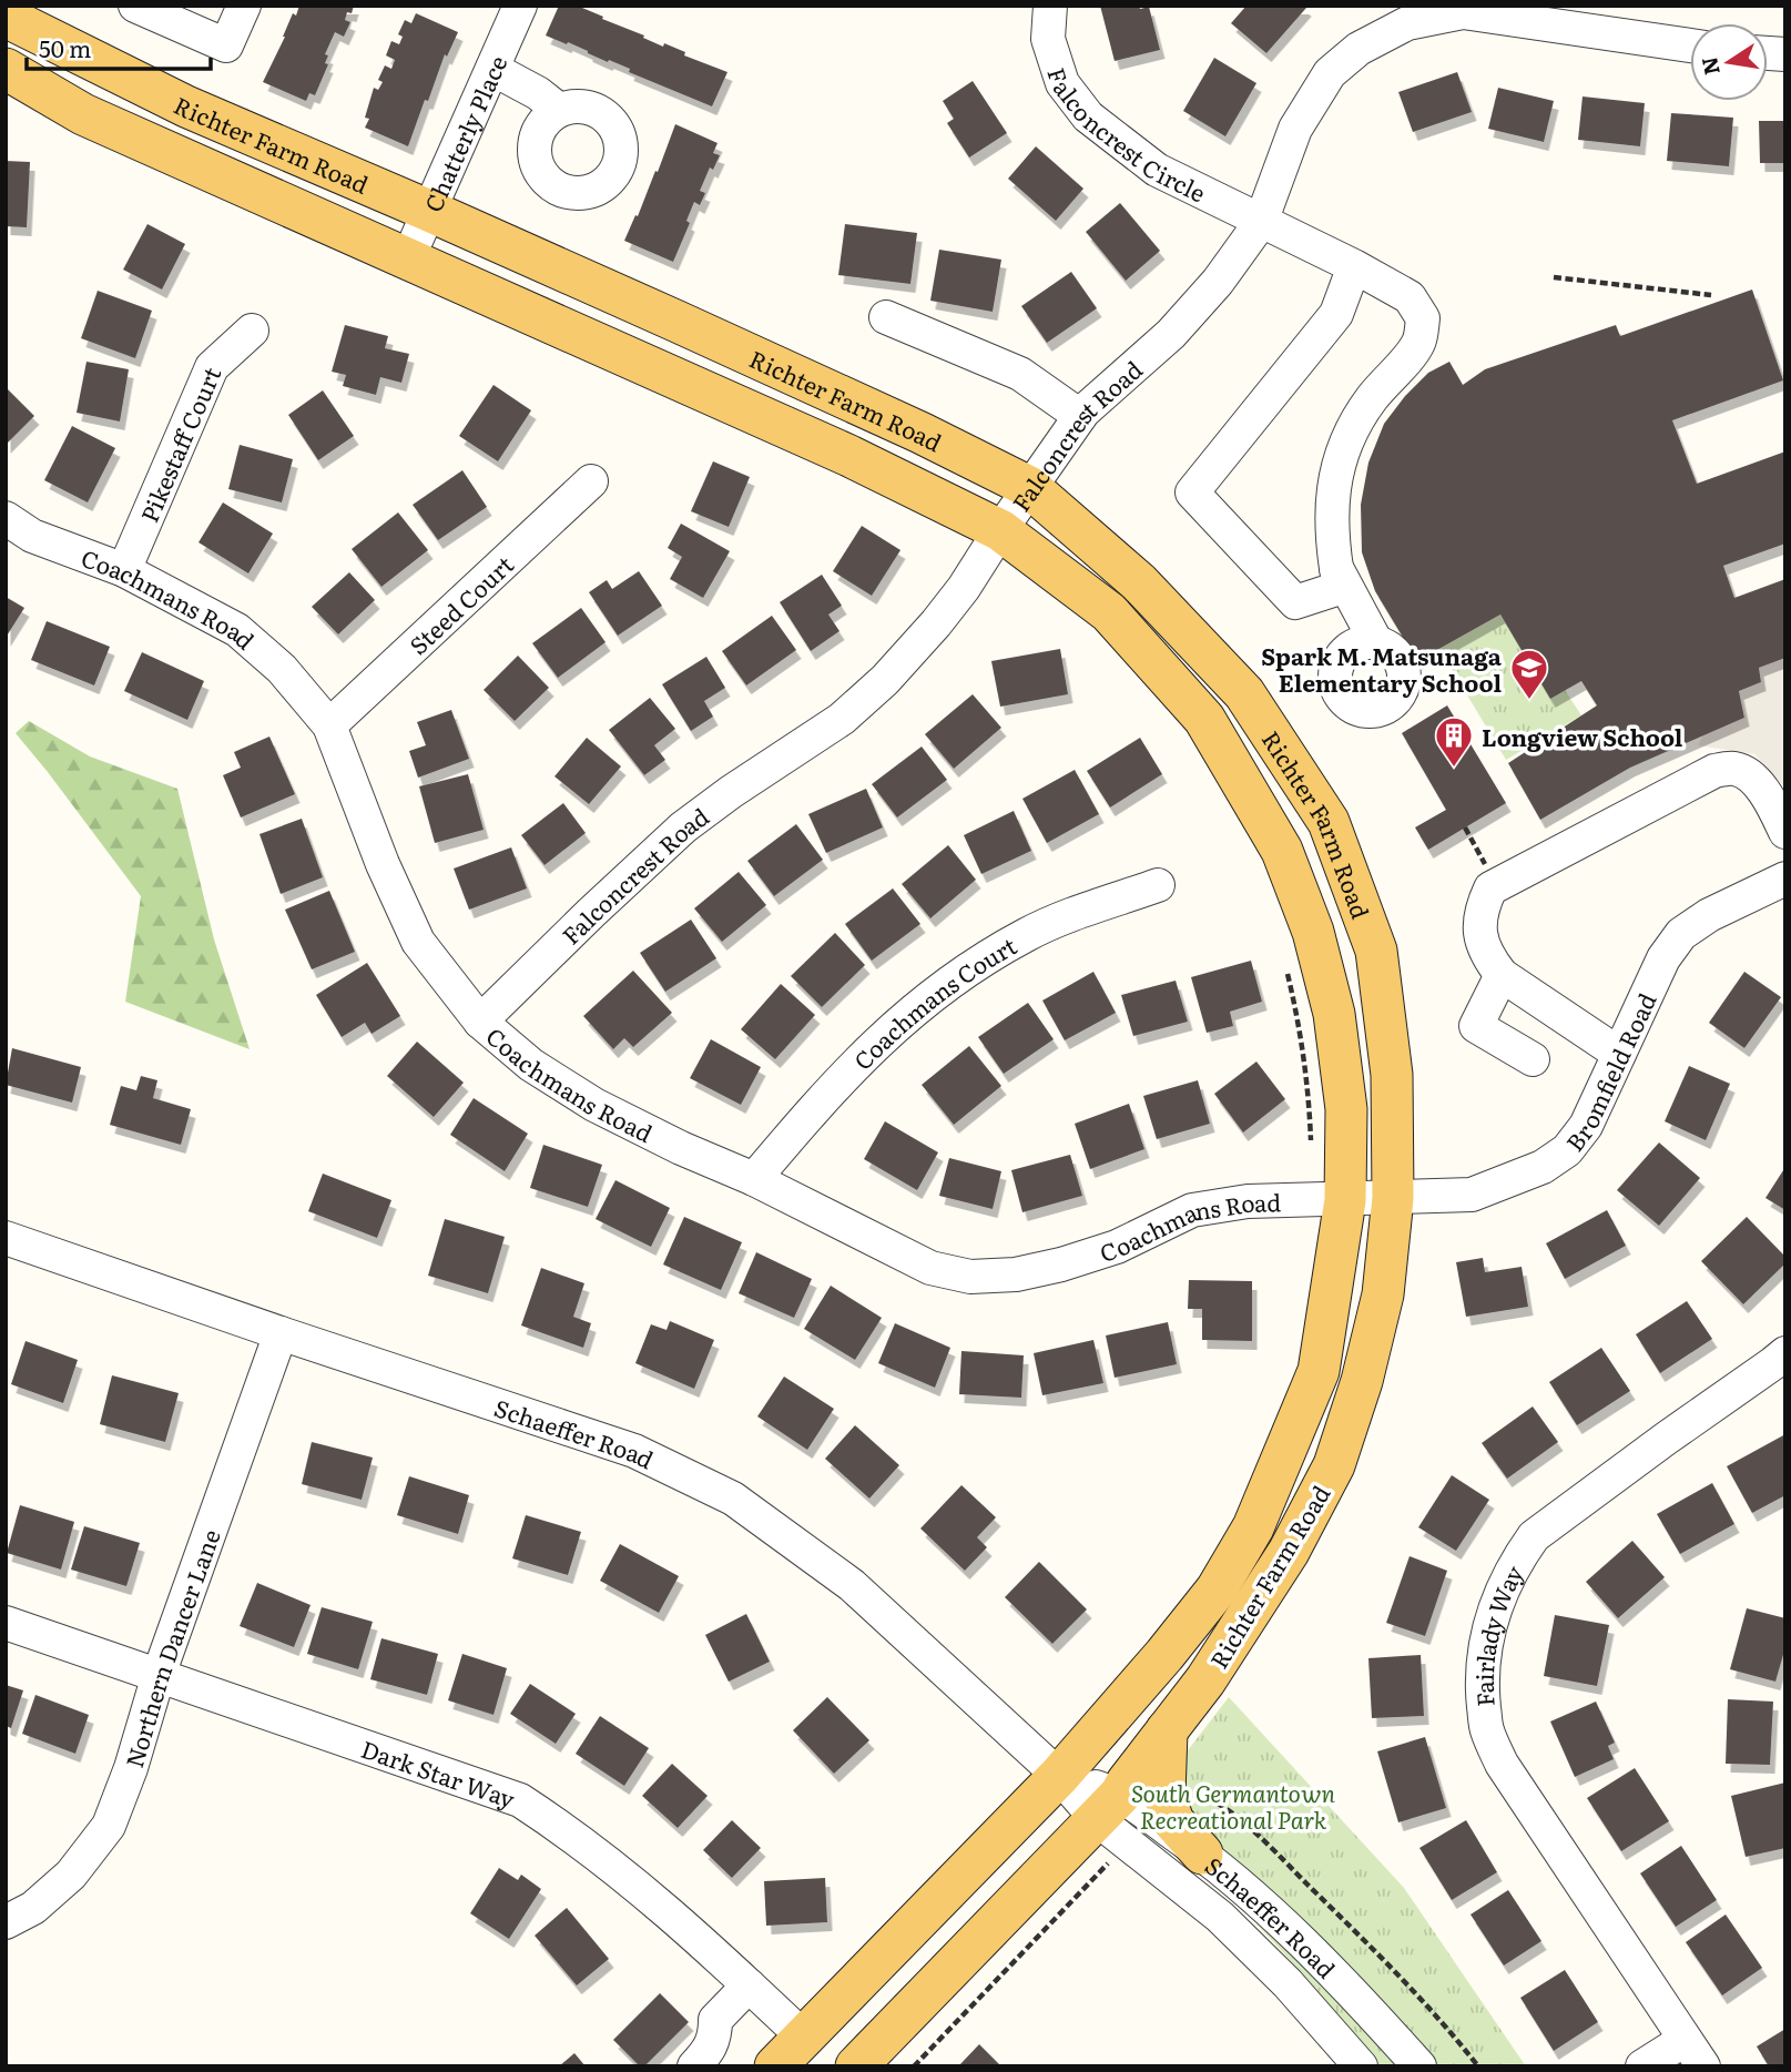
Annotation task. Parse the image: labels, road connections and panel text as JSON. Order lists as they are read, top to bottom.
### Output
{
  "streets": {
    "main road": ["Richter Farm Road"],
    "street": [
      "Falconcrest Circle",
      "Chatterly Place",
      "Falconcrest Road",
      "Pikestaff Court",
      "Coachmans Road",
      "Steed Court",
      "Coachmans Court",
      "Bromfield Road",
      "Schaeffer Road",
      "Fairlady Way",
      "Northern Dancer Lane",
      "Dark Star Way"
    ]
  },
  "crossings": [
    ["Falconcrest Circle", "Falconcrest Road"],
    ["Chatterly Place", "Richter Farm Road"],
    ["Richter Farm Road", "Falconcrest Road"],
    ["Richter Farm Road", "Coachmans Road"],
    ["Richter Farm Road", "Bromfield Road"],
    ["Richter Farm Road", "Schaeffer Road"],
    ["Richter Farm Road", "Dark Star Way"],
    ["Falconcrest Road", "Coachmans Road"],
    ["Pikestaff Court", "Coachmans Road"],
    ["Coachmans Road", "Steed Court"],
    ["Coachmans Road", "Coachmans Court"],
    ["Coachmans Road", "Bromfield Road"],
    ["Schaeffer Road", "Northern Dancer Lane"],
    ["Northern Dancer Lane", "Dark Star Way"]
  ],
  "parks": ["South Germantown Recreational Park"],
  "places": {
    "school or university": ["Spark M. Matsunaga Elementary School"],
    "building": ["Longview School"]
  },
  "scale_bar": "50 m",
  "north": "left"
}
